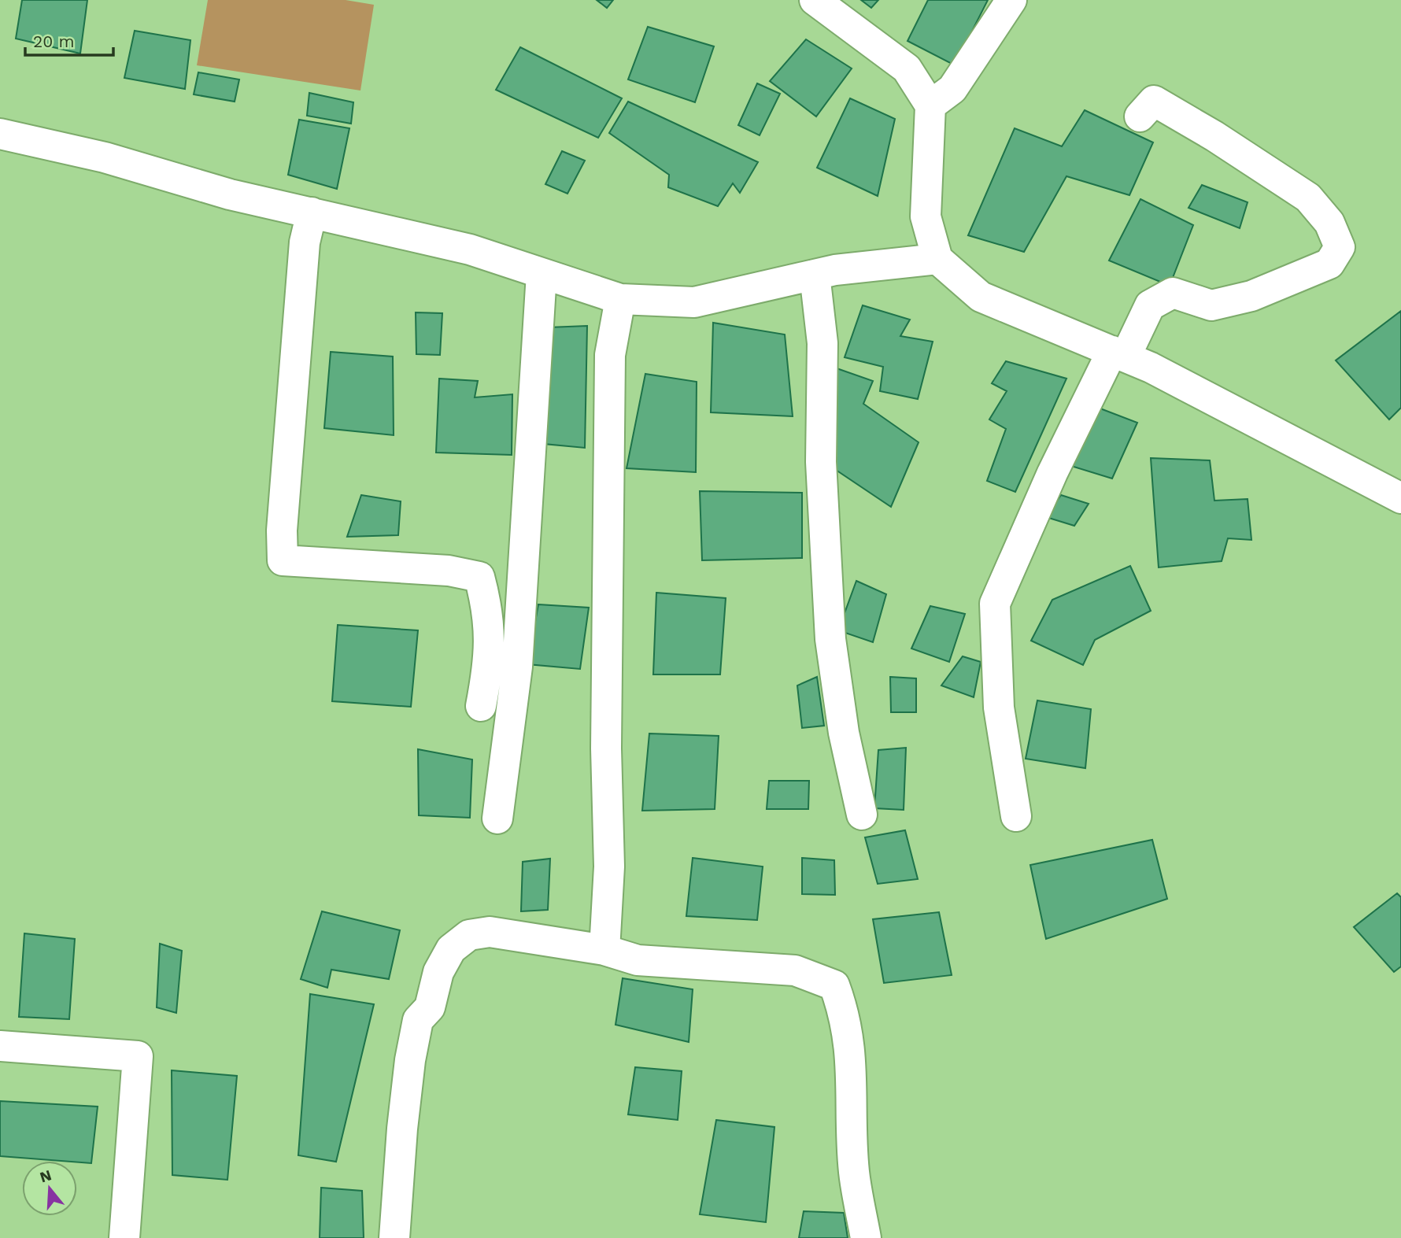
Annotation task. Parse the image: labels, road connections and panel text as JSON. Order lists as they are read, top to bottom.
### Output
{
  "scale_bar": "20 m",
  "north": "top"
}
